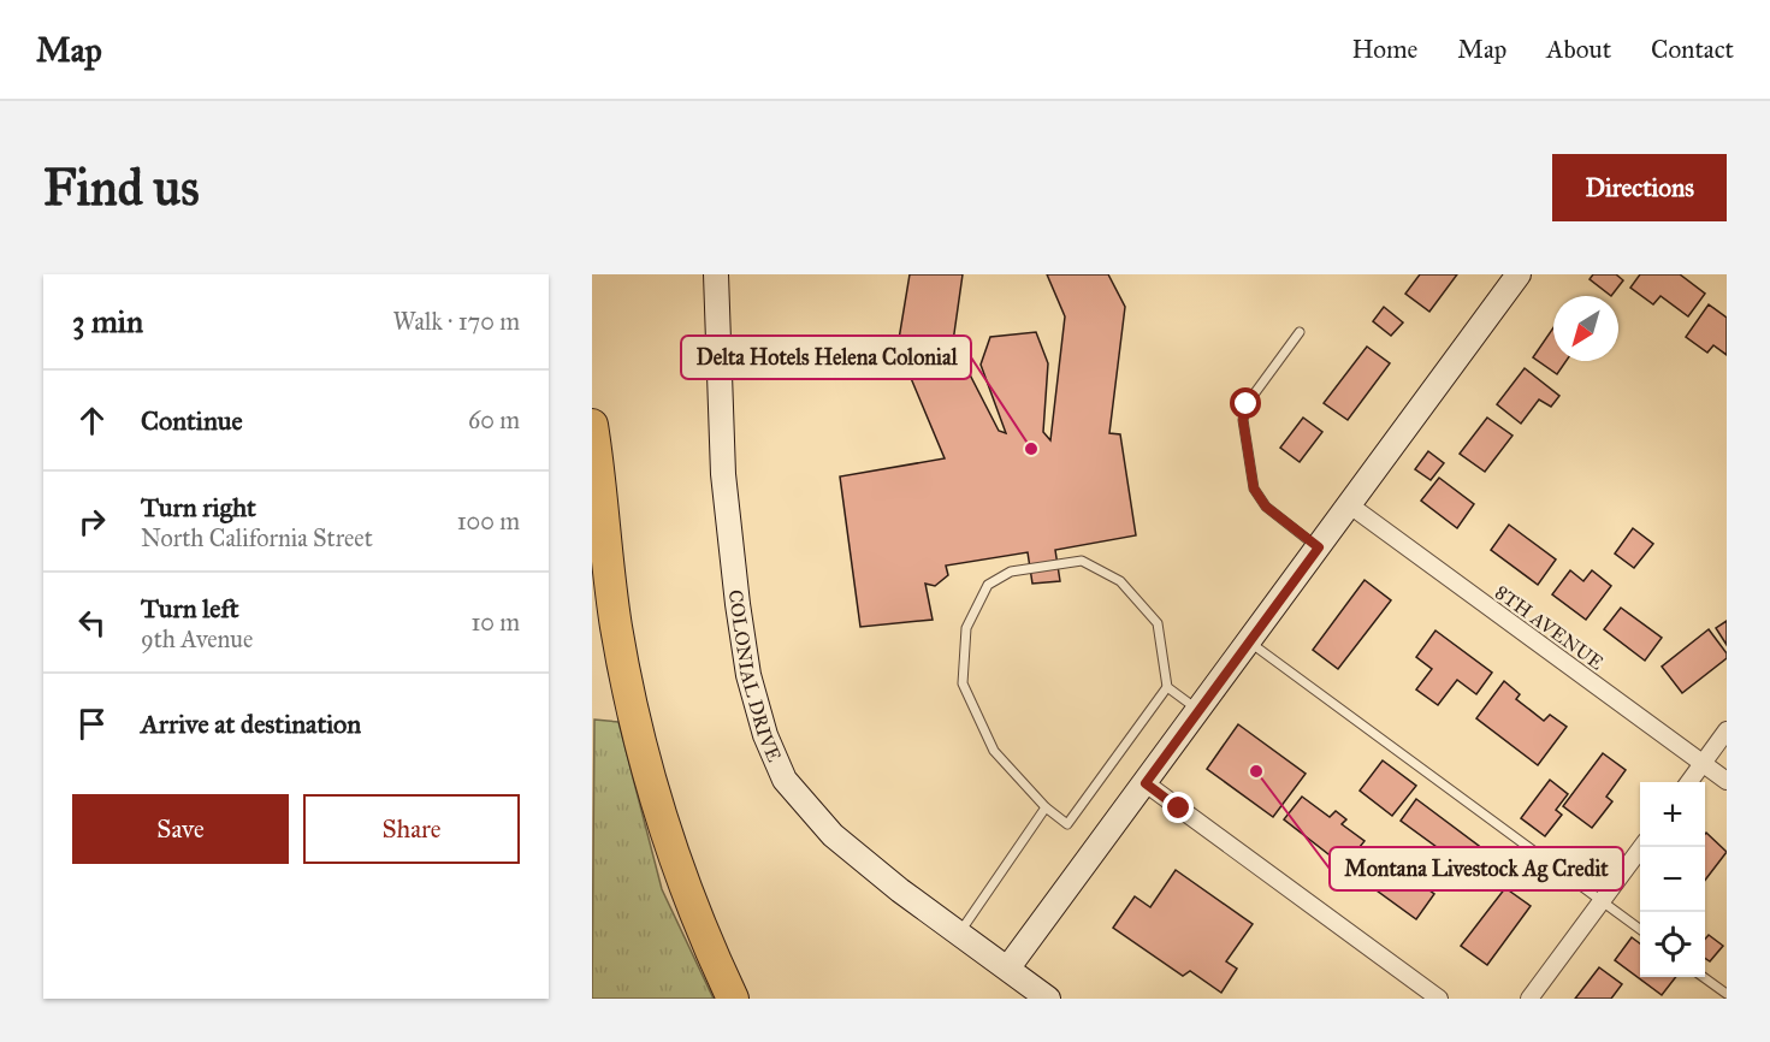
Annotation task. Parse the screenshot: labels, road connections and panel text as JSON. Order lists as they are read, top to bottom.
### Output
{
  "streets": {
    "street": ["8TH AVENUE", "COLONIAL DRIVE"]
  },
  "places": ["Delta Hotels Helena Colonial", "Montana Livestock Ag Credit"],
  "north": "bottom left",
  "page": {
    "header": "Map",
    "nav": [
      "Home",
      "Map",
      "About",
      "Contact"
    ],
    "buttons": [
      "Directions",
      ["Save", "Share"]
    ],
    "title": "Find us",
    "heading": ["3 min", "Walk · 170 m"],
    "list": [
      ["Continue", "60 m"],
      ["Turn right", "North California Street", "100 m"],
      ["Turn left", "9th Avenue", "10 m"],
      "Arrive at destination"
    ],
    "map_buttons": ["+", "−"]
  }
}
